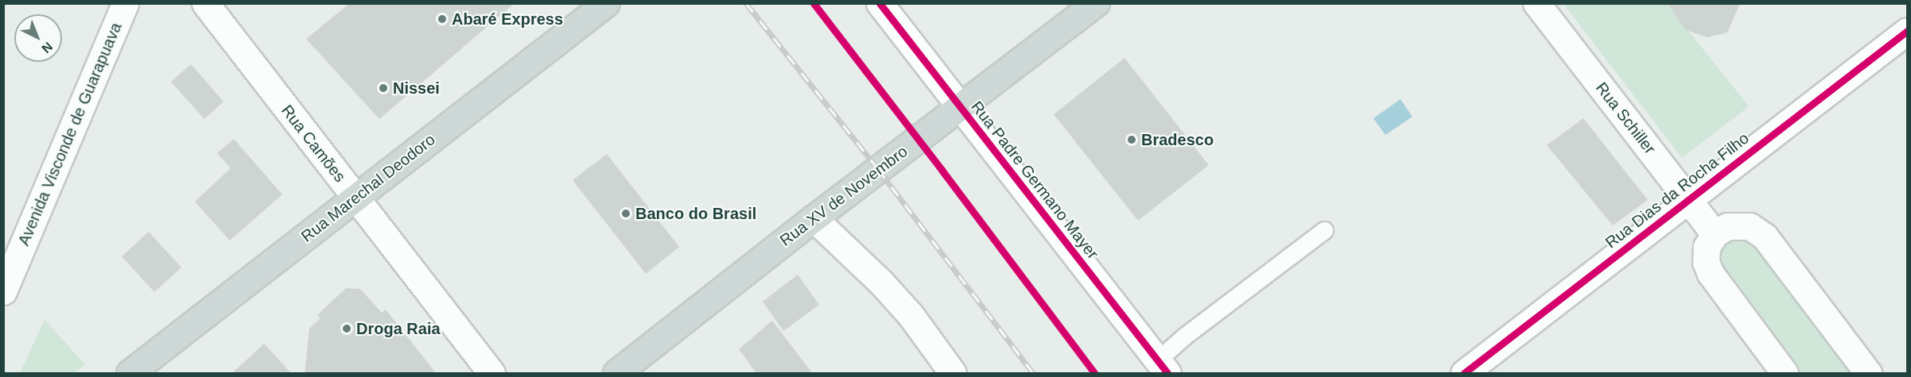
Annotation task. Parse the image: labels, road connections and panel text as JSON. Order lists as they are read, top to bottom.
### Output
{
  "streets": {
    "main road": ["Rua Marechal Deodoro", "Rua XV de Novembro"],
    "street": [
      "Rua Schiller",
      "Avenida Visconde de Guarapuava",
      "Rua Camões",
      "Rua Padre Germano Mayer",
      "Rua Dias da Rocha Filho"
    ]
  },
  "crossings": [
    ["Rua Schiller", "Rua Dias da Rocha Filho"],
    ["Rua Camões", "Rua Marechal Deodoro"],
    ["Rua Padre Germano Mayer", "Rua XV de Novembro"]
  ],
  "places": [
    "Abaré Express",
    "Nissei",
    "Bradesco",
    "Banco do Brasil",
    "Droga Raia"
  ],
  "north": "bottom right"
}
